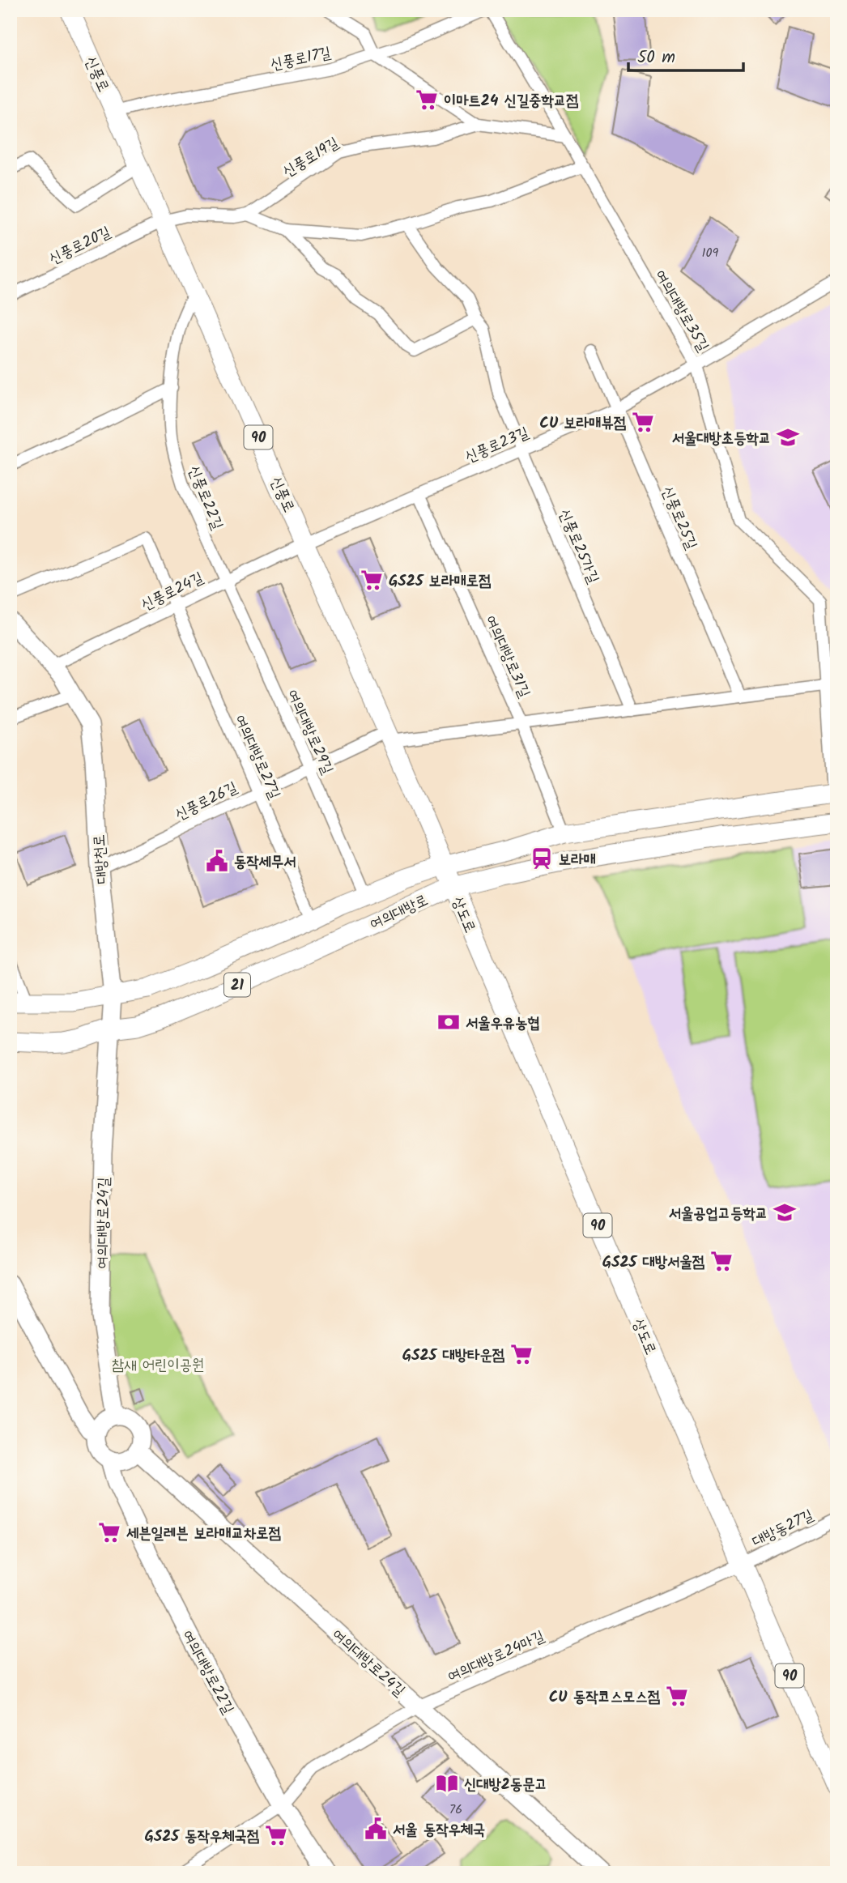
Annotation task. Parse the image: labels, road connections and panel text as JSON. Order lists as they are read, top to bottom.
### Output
{
  "streets": {
    "main road": [
      "신풍로",
      "90",
      "여의대방로",
      "상도로",
      "21"
    ],
    "street": [
      "신풍로17길",
      "신풍로19길",
      "신풍로20길",
      "여의대방로35길",
      "신풍로23길",
      "신풍로22길",
      "신풍로25길",
      "신풍로25가길",
      "신풍로24길",
      "여의대방로31길",
      "여의대방로29길",
      "여의대방로27길",
      "신풍로26길",
      "대방천로",
      "여의대방로24길",
      "대방동27길",
      "여의대방로24마길",
      "여의대방로22길"
    ]
  },
  "crossings": [
    ["신풍로17길", "신풍로"],
    ["신풍로17길", "여의대방로35길"],
    ["신풍로", "신풍로20길"],
    ["신풍로", "신풍로23길"],
    ["신풍로", "신풍로22길"],
    ["신풍로", "신풍로24길"],
    ["신풍로", "신풍로26길"],
    ["신풍로", "여의대방로"],
    ["신풍로", "상도로"],
    ["여의대방로35길", "신풍로23길"],
    ["여의대방로35길", "여의대방로"],
    ["신풍로23길", "신풍로25길"],
    ["신풍로23길", "신풍로25가길"],
    ["신풍로23길", "신풍로24길"],
    ["신풍로23길", "여의대방로31길"],
    ["신풍로22길", "신풍로24길"],
    ["신풍로22길", "여의대방로29길"],
    ["신풍로24길", "여의대방로29길"],
    ["신풍로24길", "여의대방로27길"],
    ["신풍로24길", "대방천로"],
    ["여의대방로31길", "여의대방로"],
    ["여의대방로29길", "신풍로26길"],
    ["여의대방로29길", "여의대방로"],
    ["여의대방로27길", "신풍로26길"],
    ["여의대방로27길", "여의대방로"],
    ["신풍로26길", "대방천로"],
    ["대방천로", "여의대방로"],
    ["대방천로", "여의대방로24길"],
    ["여의대방로", "상도로"],
    ["여의대방로", "여의대방로24길"],
    ["상도로", "대방동27길"],
    ["상도로", "여의대방로24마길"],
    ["여의대방로24길", "여의대방로24마길"],
    ["여의대방로24길", "여의대방로22길"],
    ["대방동27길", "여의대방로24마길"],
    ["여의대방로24마길", "여의대방로22길"]
  ],
  "parks": ["참새 어린이공원"],
  "places": {
    "supermarket": [
      "이마트24 신길중학교점",
      "CU 보라매뷰점",
      "GS25 보라매로점",
      "GS25 대방서울점",
      "GS25 대방타운점",
      "세븐일레븐 보라매교차로점",
      "CU 동작코스모스점",
      "GS25 동작우체국점"
    ],
    "school or university": ["서울대방초등학교", "서울공업고등학교"],
    "station": ["보라매"],
    "public building": ["동작세무서", "서울 동작우체국"],
    "bank": ["서울우유농협"],
    "library": ["신대방2동문고"]
  },
  "house_numbers": ["109", "76"],
  "scale_bar": "50 m"
}
